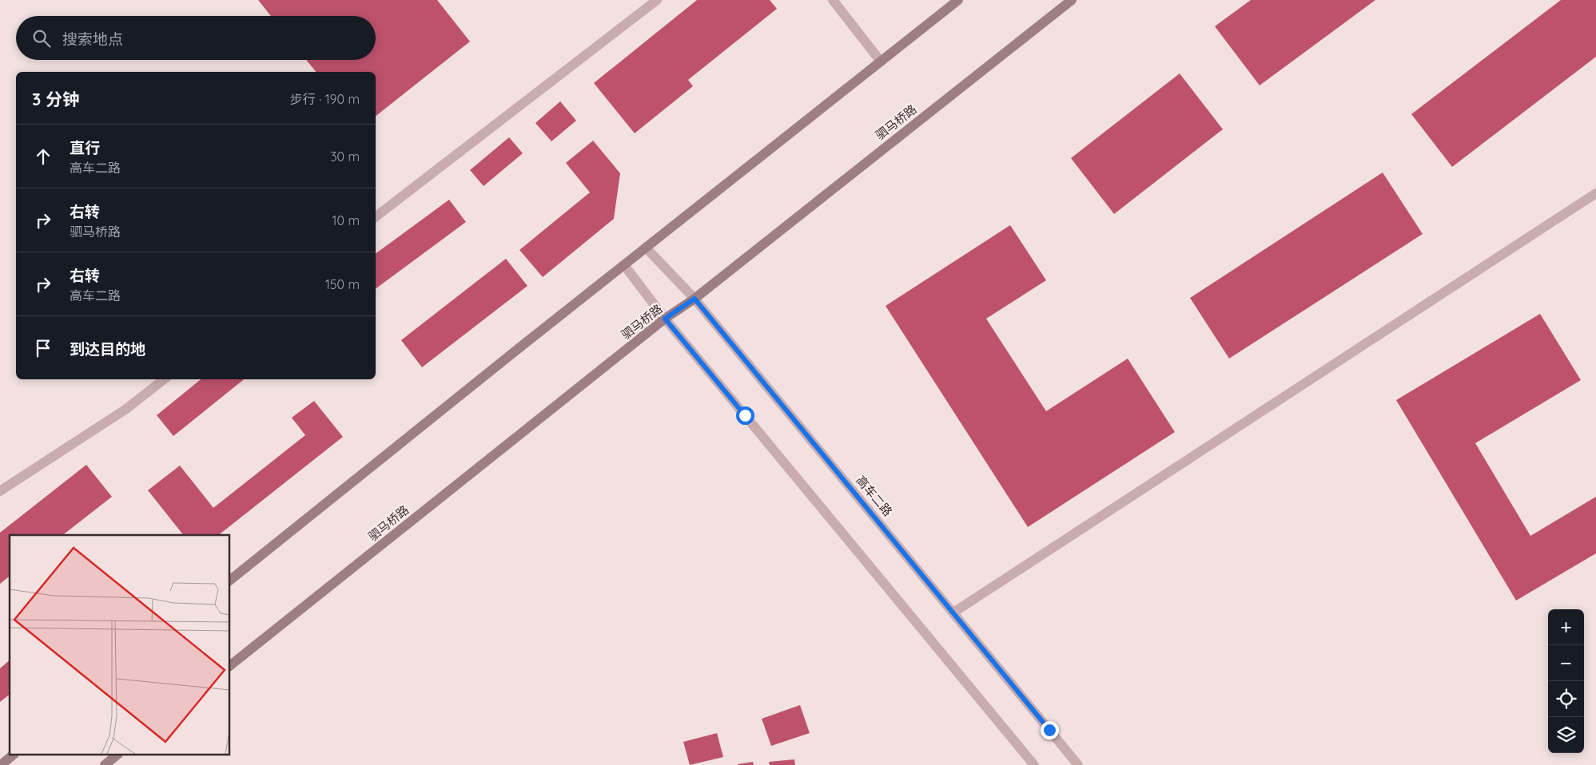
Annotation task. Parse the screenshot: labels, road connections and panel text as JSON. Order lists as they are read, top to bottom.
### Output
{
  "streets": {
    "main road": ["驷马桥路"],
    "street": ["高车二路"]
  },
  "crossings": [
    ["驷马桥路", "高车二路"]
  ],
  "page": {
    "search": "搜索地点",
    "heading": ["3 分钟", "步行 · 190 m"],
    "list": [
      ["直行", "高车二路", "30 m"],
      ["右转", "驷马桥路", "10 m"],
      ["右转", "高车二路", "150 m"],
      "到达目的地"
    ],
    "map_buttons": ["+", "−"]
  }
}
